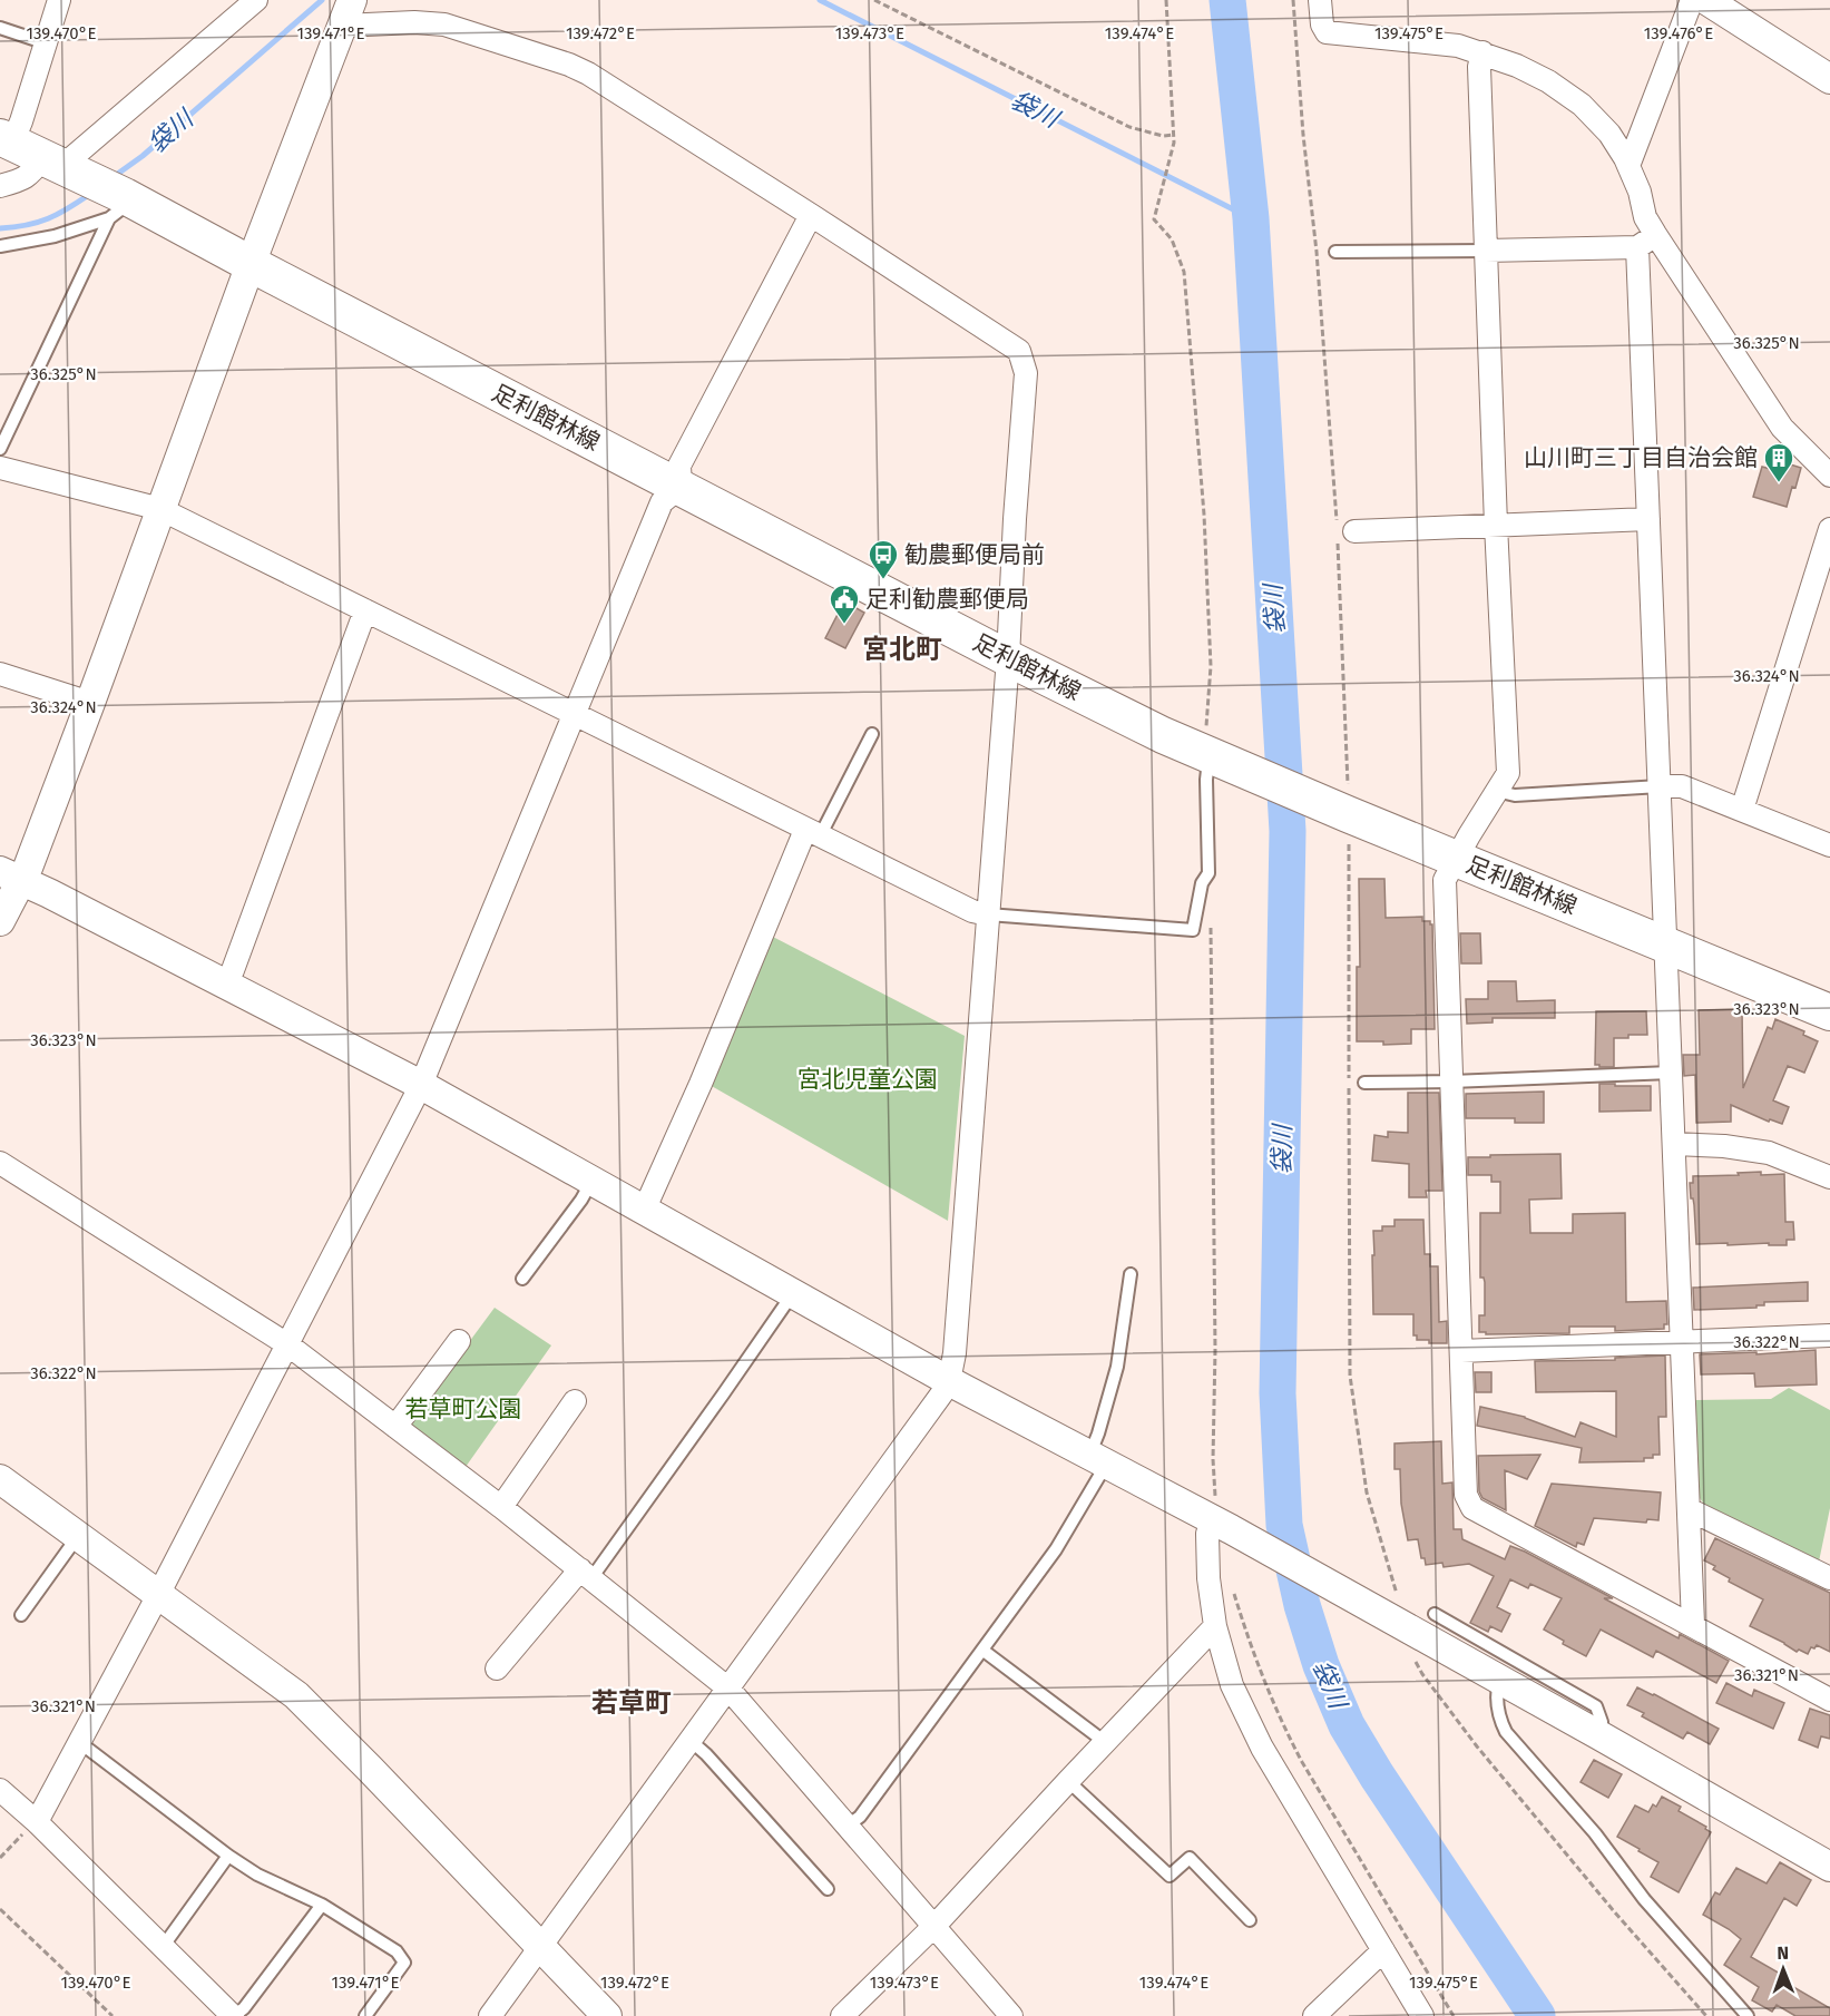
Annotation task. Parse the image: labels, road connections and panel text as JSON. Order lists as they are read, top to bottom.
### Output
{
  "streets": {
    "main road": ["足利館林線"]
  },
  "districts": ["宮北町", "若草町"],
  "water": ["袋川"],
  "parks": ["宮北児童公園", "若草町公園"],
  "places": {
    "building": ["山川町三丁目自治会館"],
    "bus stop": ["勧農郵便局前"],
    "public building": ["足利勧農郵便局"]
  },
  "north": "top",
  "coordinates": [
    "139.470°E",
    "139.471°E",
    "139.472°E",
    "139.473°E",
    "139.474°E",
    "139.475°E",
    "139.476°E",
    "36.325°N",
    "36.324°N",
    "36.323°N",
    "36.322°N",
    "36.321°N"
  ]
}
